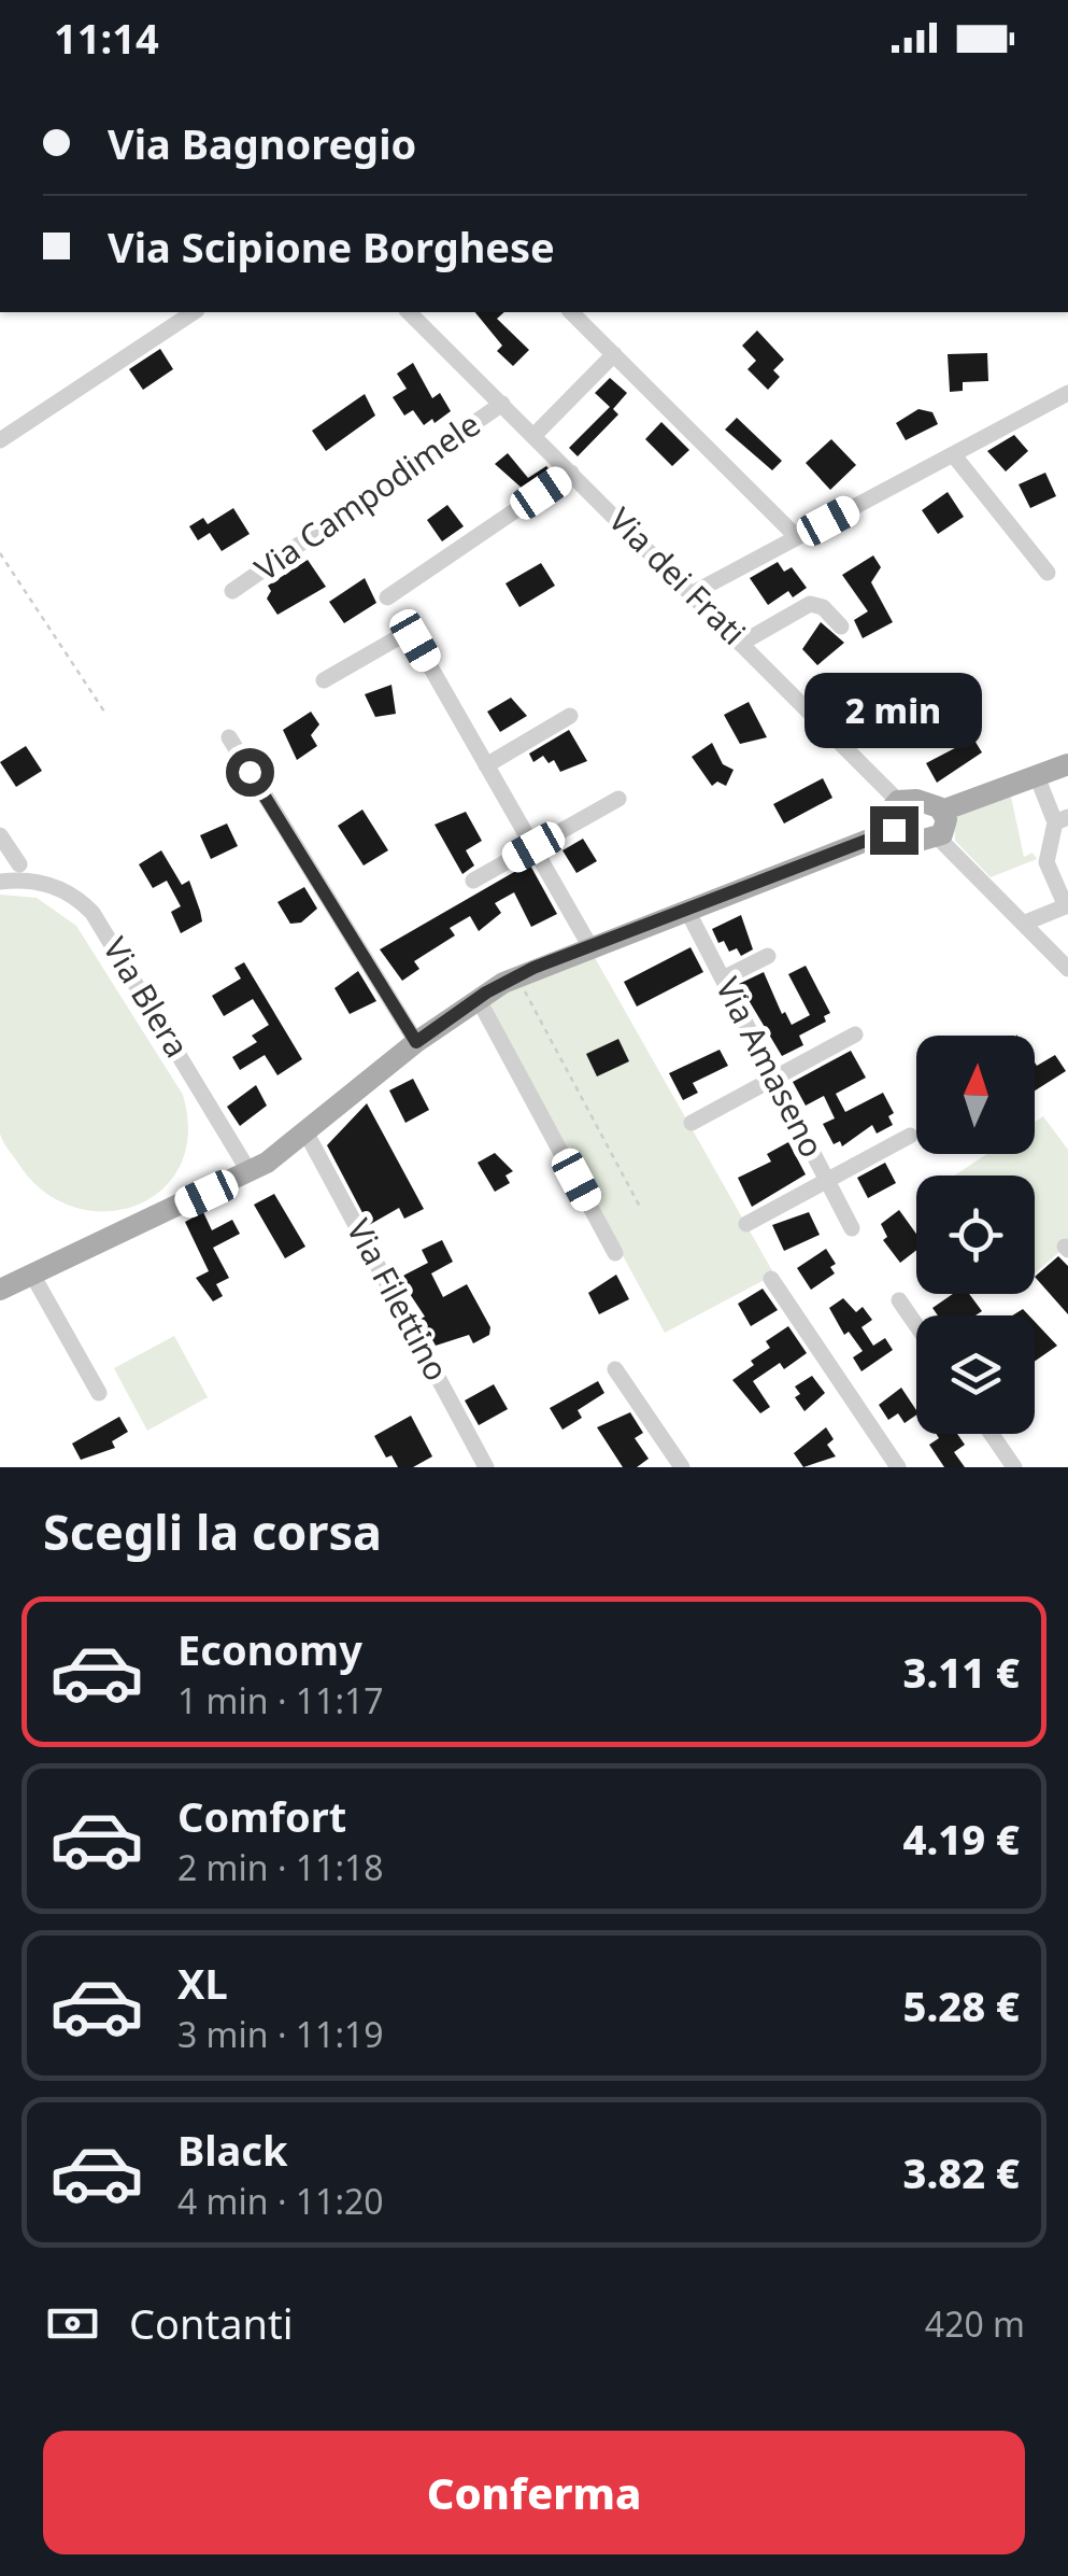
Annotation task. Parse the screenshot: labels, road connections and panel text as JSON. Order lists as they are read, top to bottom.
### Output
{
  "streets": {
    "street": [
      "Via Campodimele",
      "Via dei Frati",
      "Via Blera",
      "Via Amaseno",
      "Via Filettino"
    ]
  },
  "crossings": [
    ["Via Campodimele", "Via dei Frati"]
  ],
  "north": "top",
  "page": {
    "status": "11:14",
    "banner": ["Via Bagnoregio", "Via Scipione Borghese"],
    "bubble": "2 min",
    "heading": "Scegli la corsa",
    "list": [
      {
        "name": "Economy",
        "note": "1 min · 11:17",
        "value": "3.11 €"
      },
      {
        "name": "Comfort",
        "note": "2 min · 11:18",
        "value": "4.19 €"
      },
      {
        "name": "XL",
        "note": "3 min · 11:19",
        "value": "5.28 €"
      },
      {
        "name": "Black",
        "note": "4 min · 11:20",
        "value": "3.82 €"
      }
    ],
    "pay": ["Contanti", "420 m"],
    "buttons": "Conferma"
  }
}
